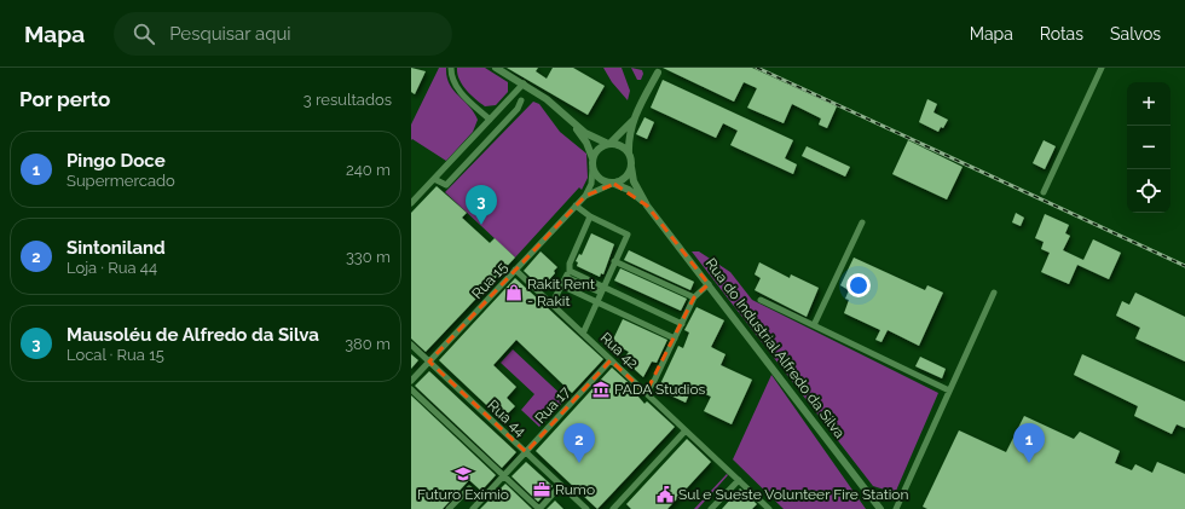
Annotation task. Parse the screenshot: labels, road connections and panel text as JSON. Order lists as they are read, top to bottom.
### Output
{
  "streets": {
    "street": [
      "Rua 15",
      "Rua do Industrial Alfredo da Silva",
      "Rua 42",
      "Rua 17",
      "Rua 44"
    ]
  },
  "crossings": [
    ["Rua 15", "Rua do Industrial Alfredo da Silva"],
    ["Rua 15", "Rua 42"],
    ["Rua 15", "Rua 44"],
    ["Rua 42", "Rua 17"],
    ["Rua 17", "Rua 44"]
  ],
  "places": {
    "shop": ["Rakit Rent - Rakit"],
    "museum": ["PADA Studios"],
    "school or university": ["Futuro Exímio"],
    "office": ["Rumo"],
    "public building": ["Sul e Sueste Volunteer Fire Station"]
  },
  "page": {
    "header": "Mapa",
    "search": "Pesquisar aqui",
    "nav": ["Mapa", "Rotas", "Salvos"],
    "heading": ["Por perto", "3 resultados"],
    "map_buttons": ["+", "−"],
    "list": [
      {
        "mark": "1",
        "name": "Pingo Doce",
        "note": "Supermercado",
        "value": "240 m"
      },
      {
        "mark": "2",
        "name": "Sintoniland",
        "note": "Loja · Rua 44",
        "value": "330 m"
      },
      {
        "mark": "3",
        "name": "Mausoléu de Alfredo da Silva",
        "note": "Local · Rua 15",
        "value": "380 m"
      }
    ],
    "pins": ["3", "1", "2"]
  }
}
